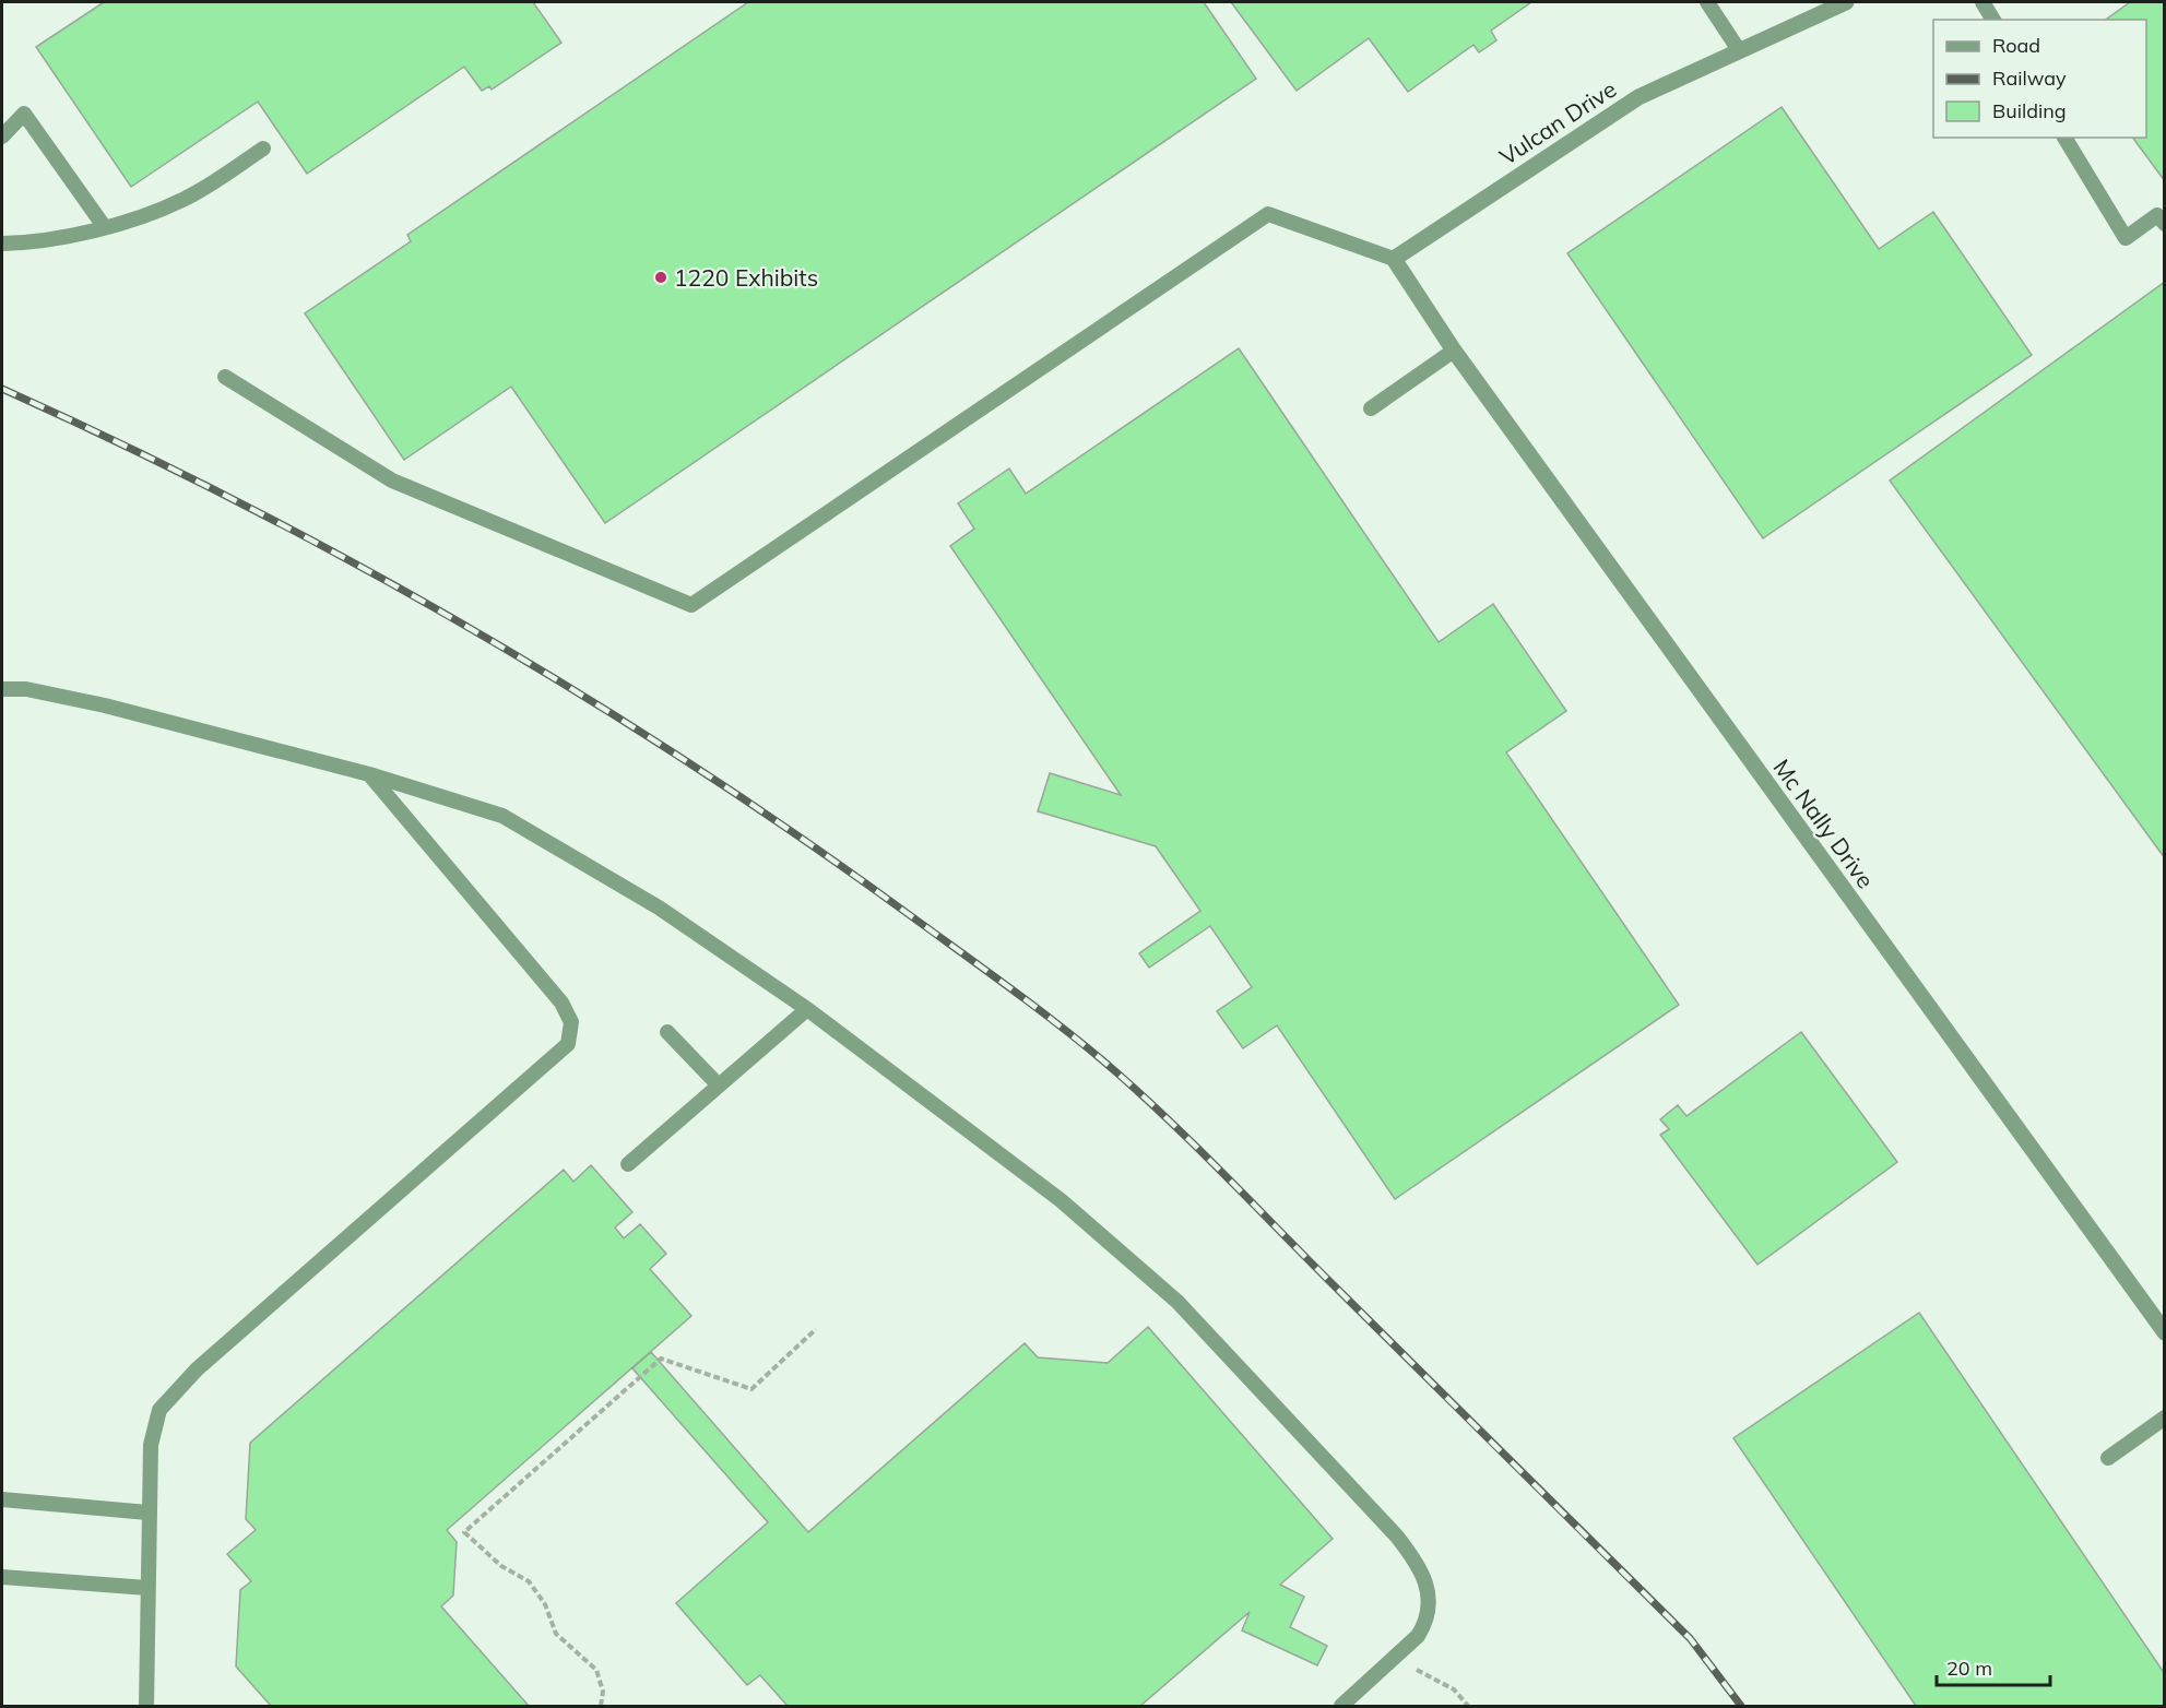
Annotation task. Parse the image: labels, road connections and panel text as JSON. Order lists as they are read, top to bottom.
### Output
{
  "streets": {
    "street": ["Vulcan Drive", "Mc Nally Drive"]
  },
  "places": ["1220 Exhibits"],
  "legend": ["Road", "Railway", "Building"],
  "scale_bar": "20 m"
}
